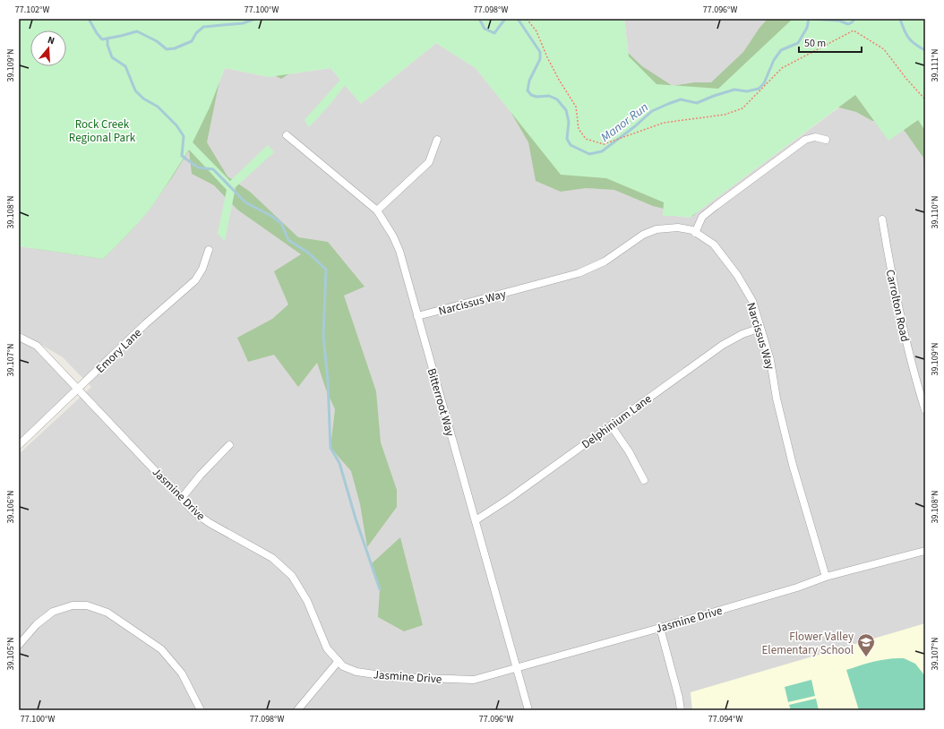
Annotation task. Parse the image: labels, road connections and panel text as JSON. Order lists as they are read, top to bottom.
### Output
{
  "streets": {
    "street": [
      "Narcissus Way",
      "Carrolton Road",
      "Emory Lane",
      "Bitterroot Way",
      "Delphinium Lane",
      "Jasmine Drive"
    ]
  },
  "crossings": [
    ["Narcissus Way", "Bitterroot Way"],
    ["Narcissus Way", "Delphinium Lane"],
    ["Narcissus Way", "Jasmine Drive"],
    ["Emory Lane", "Jasmine Drive"],
    ["Bitterroot Way", "Delphinium Lane"],
    ["Bitterroot Way", "Jasmine Drive"]
  ],
  "water": ["Manor Run"],
  "parks": ["Rock Creek Regional Park"],
  "places": {
    "school or university": ["Flower Valley Elementary School"]
  },
  "scale_bar": "50 m",
  "north": "top",
  "coordinates": [
    "77.102°W",
    "77.100°W",
    "77.098°W",
    "77.096°W",
    "39.111°N",
    "39.109°N",
    "39.110°N",
    "39.108°N",
    "39.107°N",
    "39.106°N",
    "39.105°N",
    "77.094°W"
  ]
}
